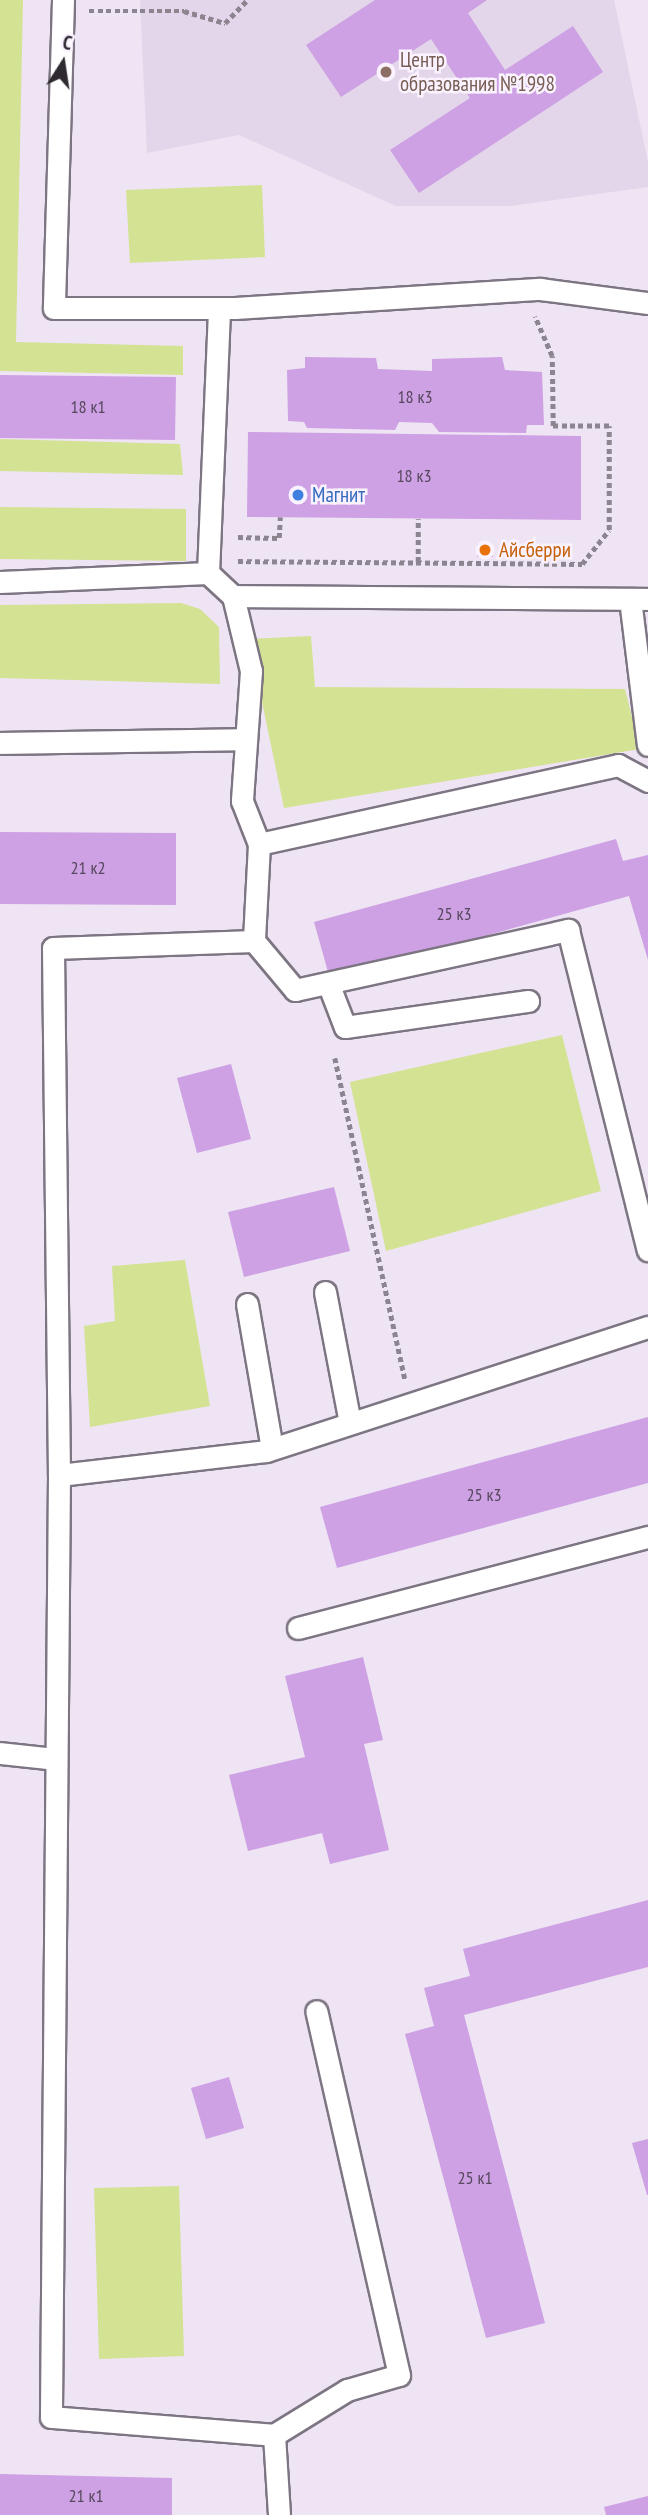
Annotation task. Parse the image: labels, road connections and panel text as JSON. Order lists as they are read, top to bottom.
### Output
{
  "places": ["Центр образования №1998", "Магнит", "Айсберри"],
  "house_numbers": [
    "18 к3",
    "18 к1",
    "18 к3",
    "21 к2",
    "25 к3",
    "25 к3",
    "25 к1",
    "21 к1"
  ],
  "north": "top"
}
